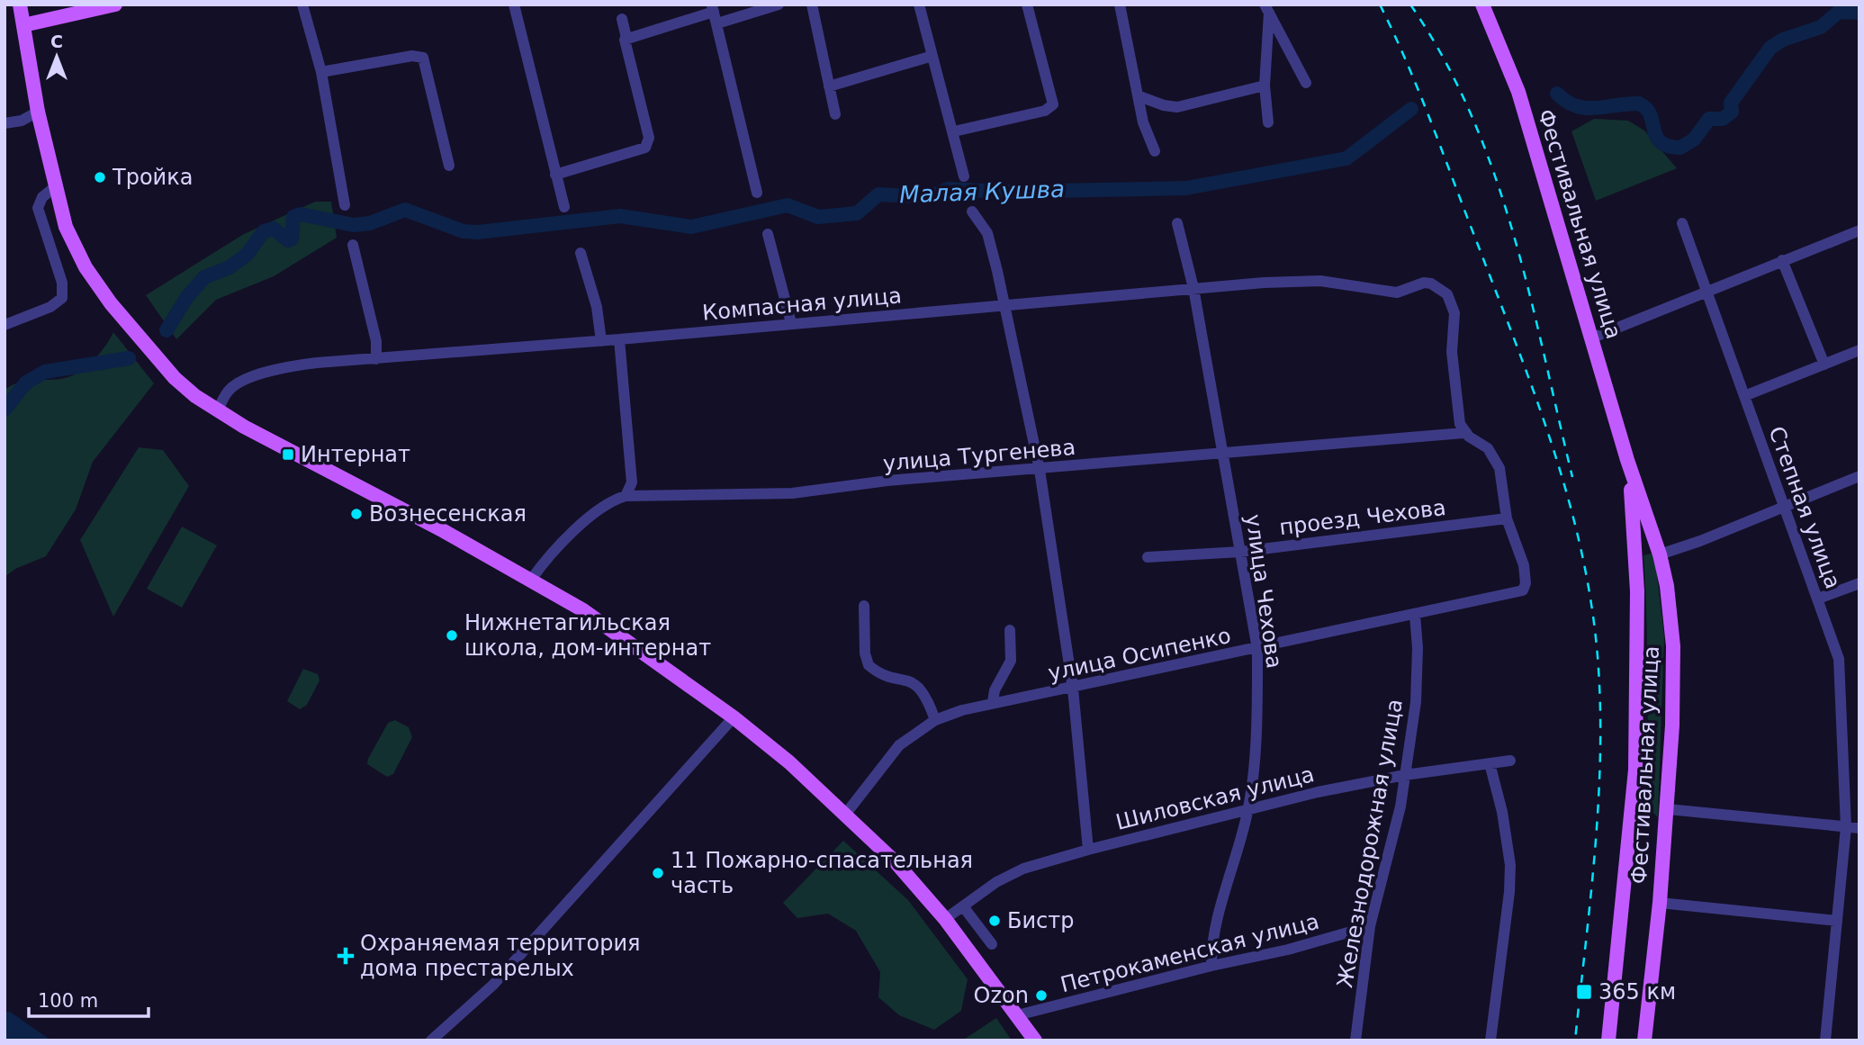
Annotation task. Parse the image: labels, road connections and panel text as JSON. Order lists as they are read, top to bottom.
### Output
{
  "streets": {
    "main road": ["Фестивальная улица"],
    "street": [
      "Компасная улица",
      "улица Тургенева",
      "Степная улица",
      "проезд Чехова",
      "улица Чехова",
      "улица Осипенко",
      "Шиловская улица",
      "Железнодорожная улица",
      "Петрокаменская улица"
    ]
  },
  "crossings": [
    ["Компасная улица", "улица Тургенева"],
    ["Компасная улица", "улица Чехова"],
    ["улица Тургенева", "улица Чехова"],
    ["проезд Чехова", "улица Чехова"],
    ["проезд Чехова", "улица Осипенко"],
    ["улица Чехова", "улица Осипенко"],
    ["улица Чехова", "Шиловская улица"],
    ["улица Чехова", "Петрокаменская улица"],
    ["улица Осипенко", "Железнодорожная улица"],
    ["Шиловская улица", "Железнодорожная улица"],
    ["Железнодорожная улица", "Петрокаменская улица"]
  ],
  "water": ["Малая Кушва"],
  "places": {
    "other": [
      "Тройка",
      "Вознесенская",
      "Нижнетагильская школа, дом-интернат",
      "11 Пожарно-спасательная часть",
      "Бистр",
      "Ozon"
    ],
    "transit": ["Интернат", "365 км"],
    "health": ["Охраняемая территория дома престарелых"]
  },
  "scale_bar": "100 m",
  "north": "top"
}
